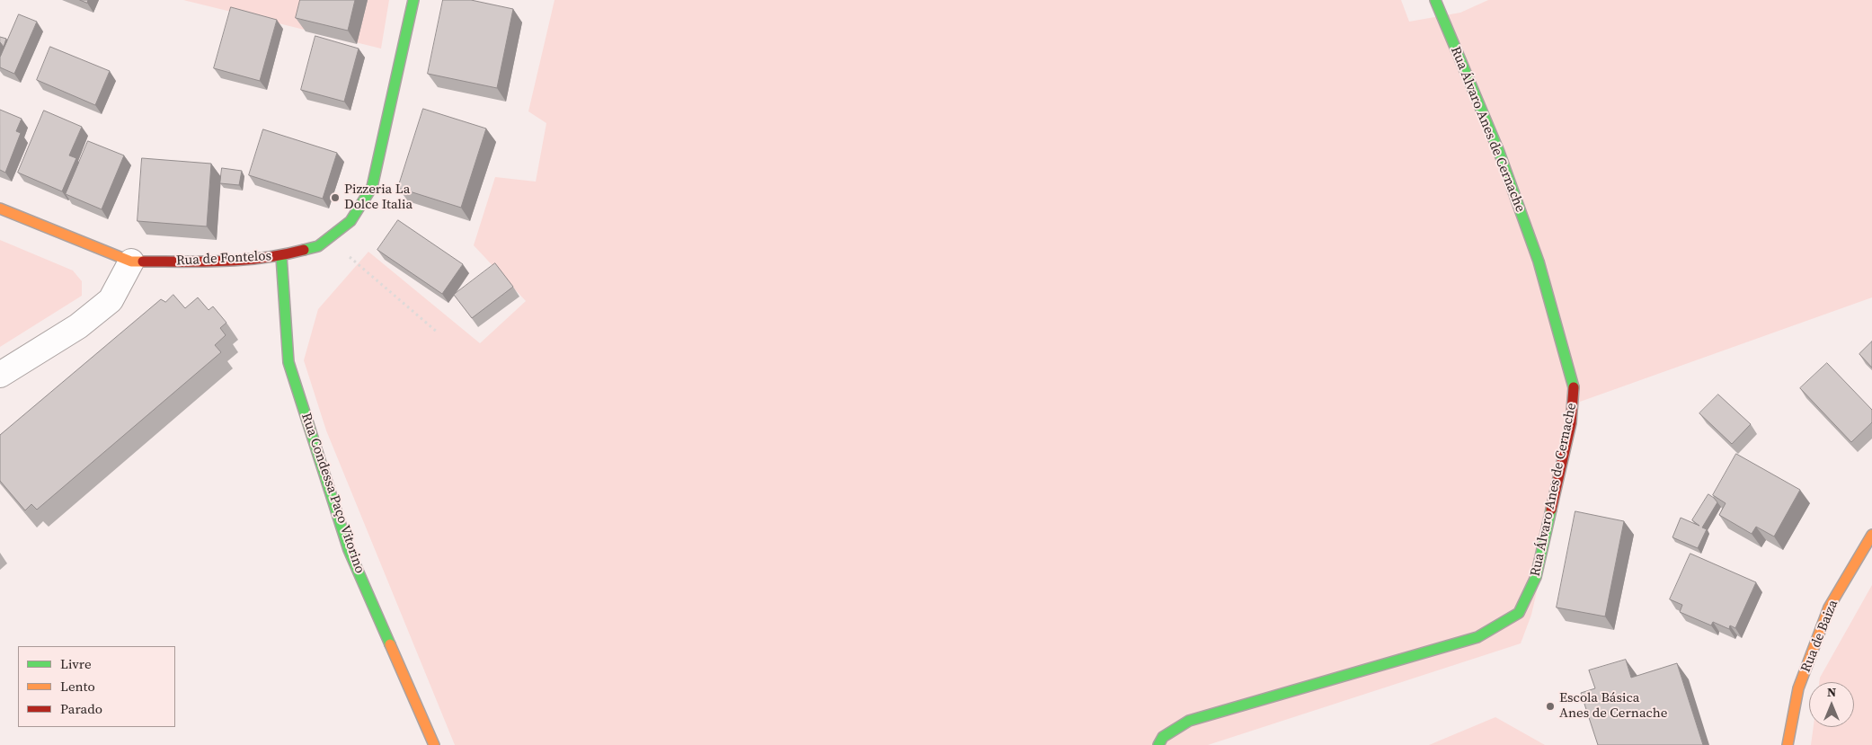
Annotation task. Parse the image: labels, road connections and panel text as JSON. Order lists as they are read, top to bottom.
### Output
{
  "streets": {
    "street": [
      "Rua Álvaro Anes de Cernache",
      "Rua de Fontelos",
      "Rua Condessa Paço Vitorino",
      "Rua de Baiza"
    ]
  },
  "crossings": [
    ["Rua de Fontelos", "Rua Condessa Paço Vitorino"]
  ],
  "places": ["Pizzeria La Dolce Italia", "Escola Básica Anes de Cernache"],
  "legend": ["Livre", "Lento", "Parado"],
  "north": "top"
}
